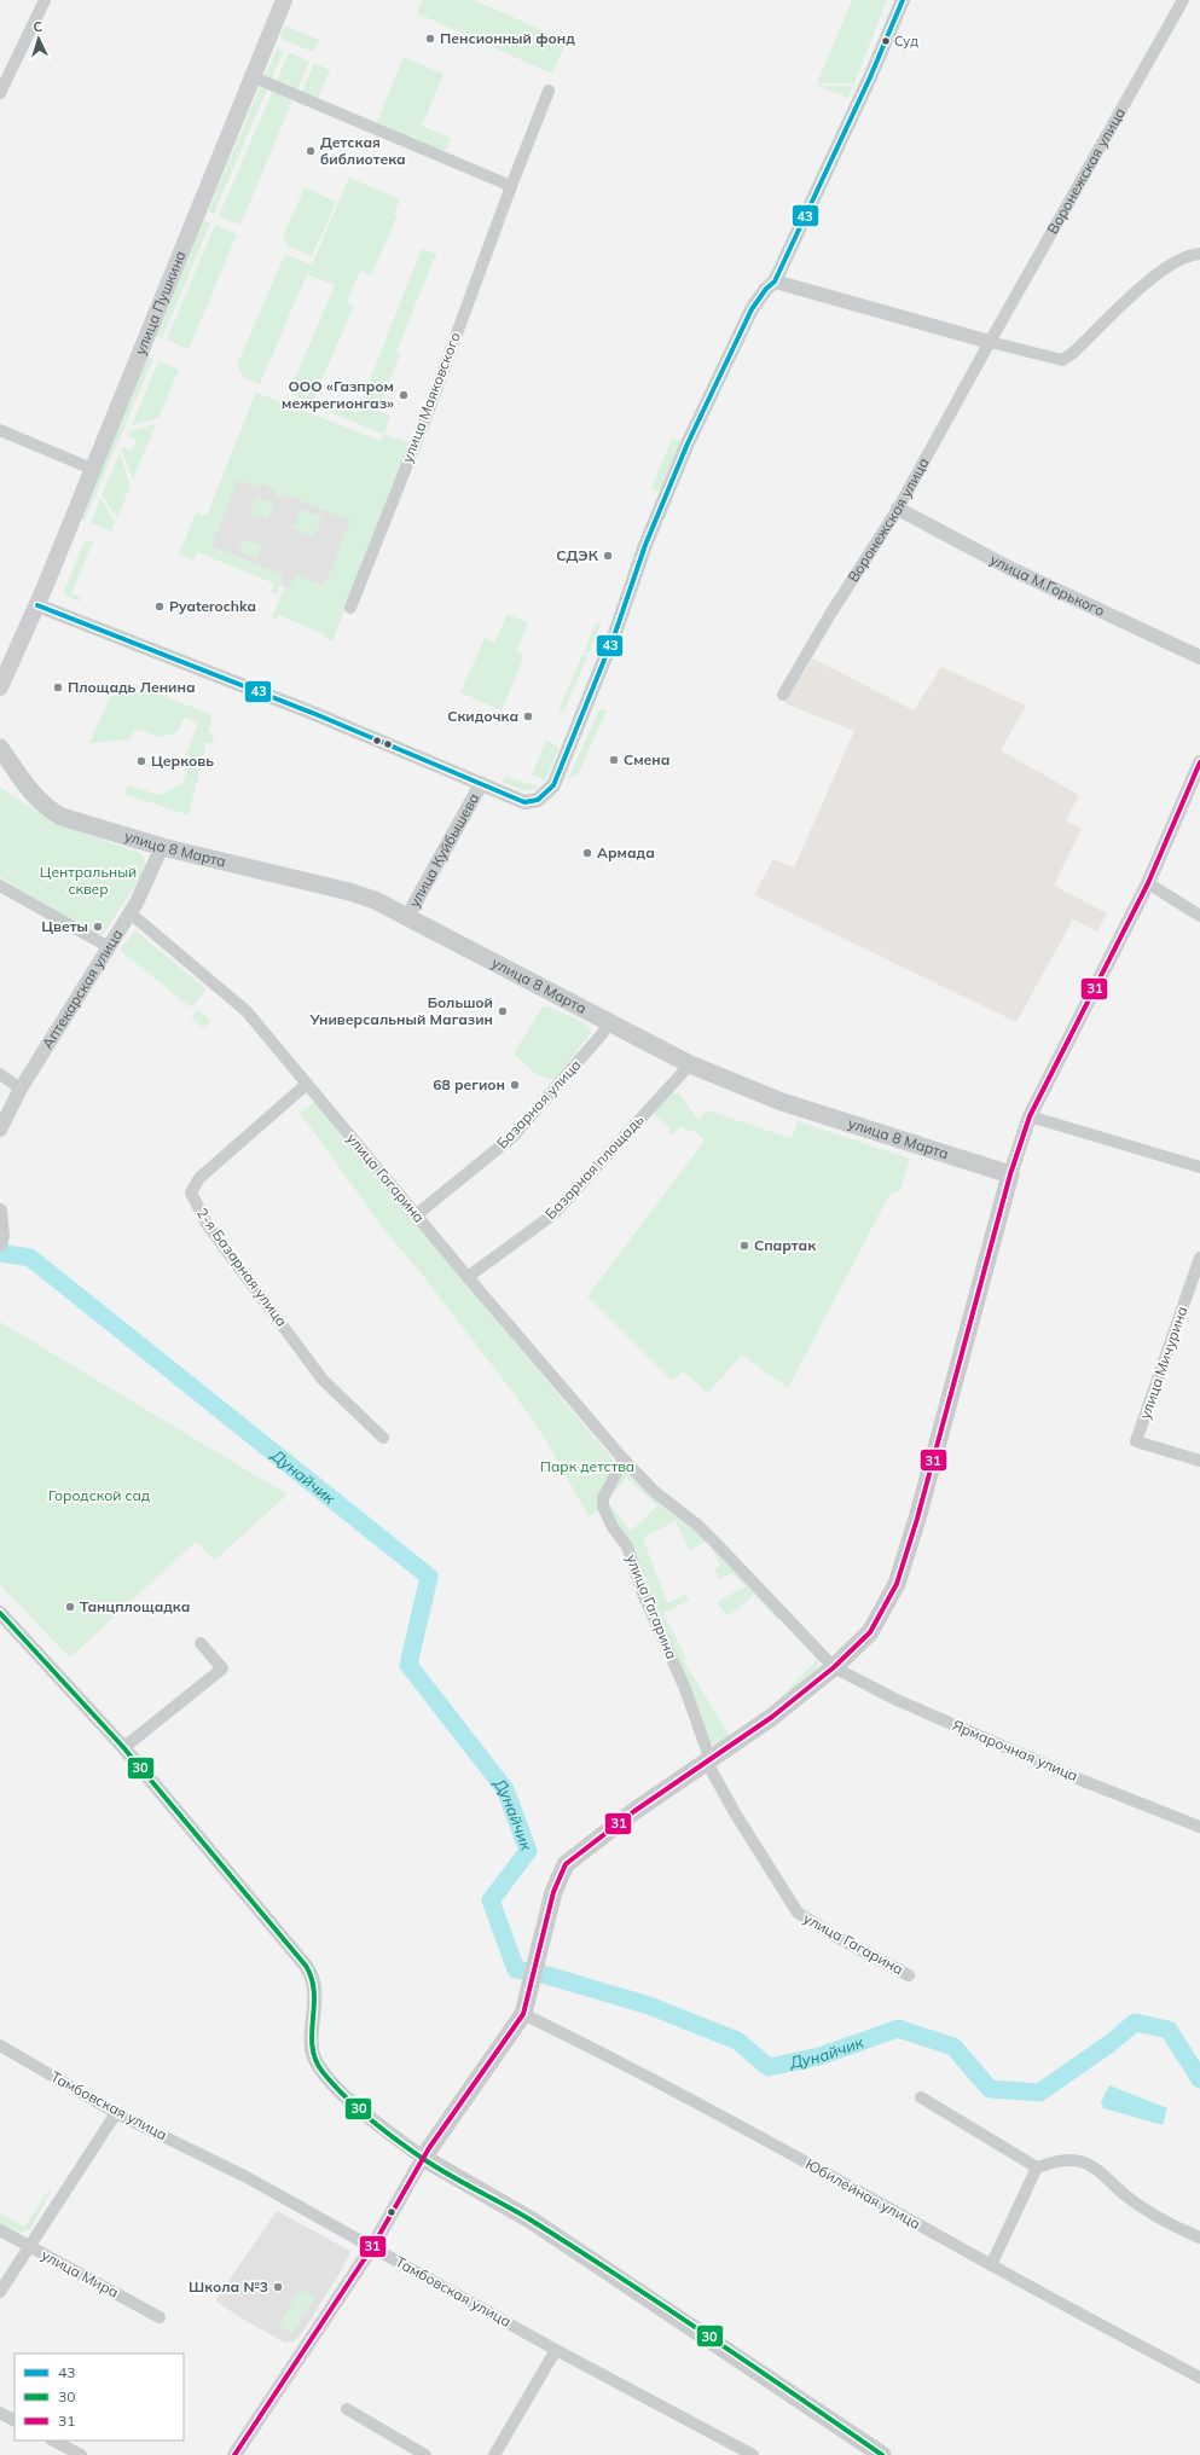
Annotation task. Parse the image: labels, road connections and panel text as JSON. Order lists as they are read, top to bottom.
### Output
{
  "streets": {
    "main road": ["улица Пушкина", "улица 8 Марта"],
    "street": [
      "Воронежская улица",
      "улица Маяковского",
      "улица М.Горького",
      "улица Куйбышева",
      "Аптекарская улица",
      "Базарная улица",
      "Базарная площадь",
      "улица Гагарина",
      "2-я Базарная улица",
      "улица Мичурина",
      "Ярмарочная улица",
      "Тамбовская улица",
      "Юбилейная улица",
      "улица Мира"
    ]
  },
  "crossings": [
    ["Воронежская улица", "улица М.Горького"],
    ["улица 8 Марта", "улица Куйбышева"],
    ["улица 8 Марта", "Аптекарская улица"],
    ["улица 8 Марта", "Базарная улица"],
    ["улица 8 Марта", "Базарная площадь"],
    ["Аптекарская улица", "улица Гагарина"],
    ["Базарная улица", "улица Гагарина"],
    ["Базарная площадь", "улица Гагарина"],
    ["улица Гагарина", "2-я Базарная улица"],
    ["улица Гагарина", "Ярмарочная улица"]
  ],
  "water": ["Дунайчик"],
  "parks": ["Центральный сквер", "Парк детства", "Городской сад"],
  "places": [
    "Пенсионный фонд",
    "Суд",
    "Детская библиотека",
    "ООО «Газпром межрегионгаз»",
    "СДЭК",
    "Pyaterochka",
    "Площадь Ленина",
    "Скидочка",
    "Смена",
    "Церковь",
    "Армада",
    "Цветы",
    "Большой Универсальный Магазин",
    "68 регион",
    "Спартак",
    "Танцплощадка",
    "Школа №3"
  ],
  "lines": ["transit line 43", "transit line 31", "transit line 30"],
  "legend": ["43", "30", "31"],
  "north": "top"
}
